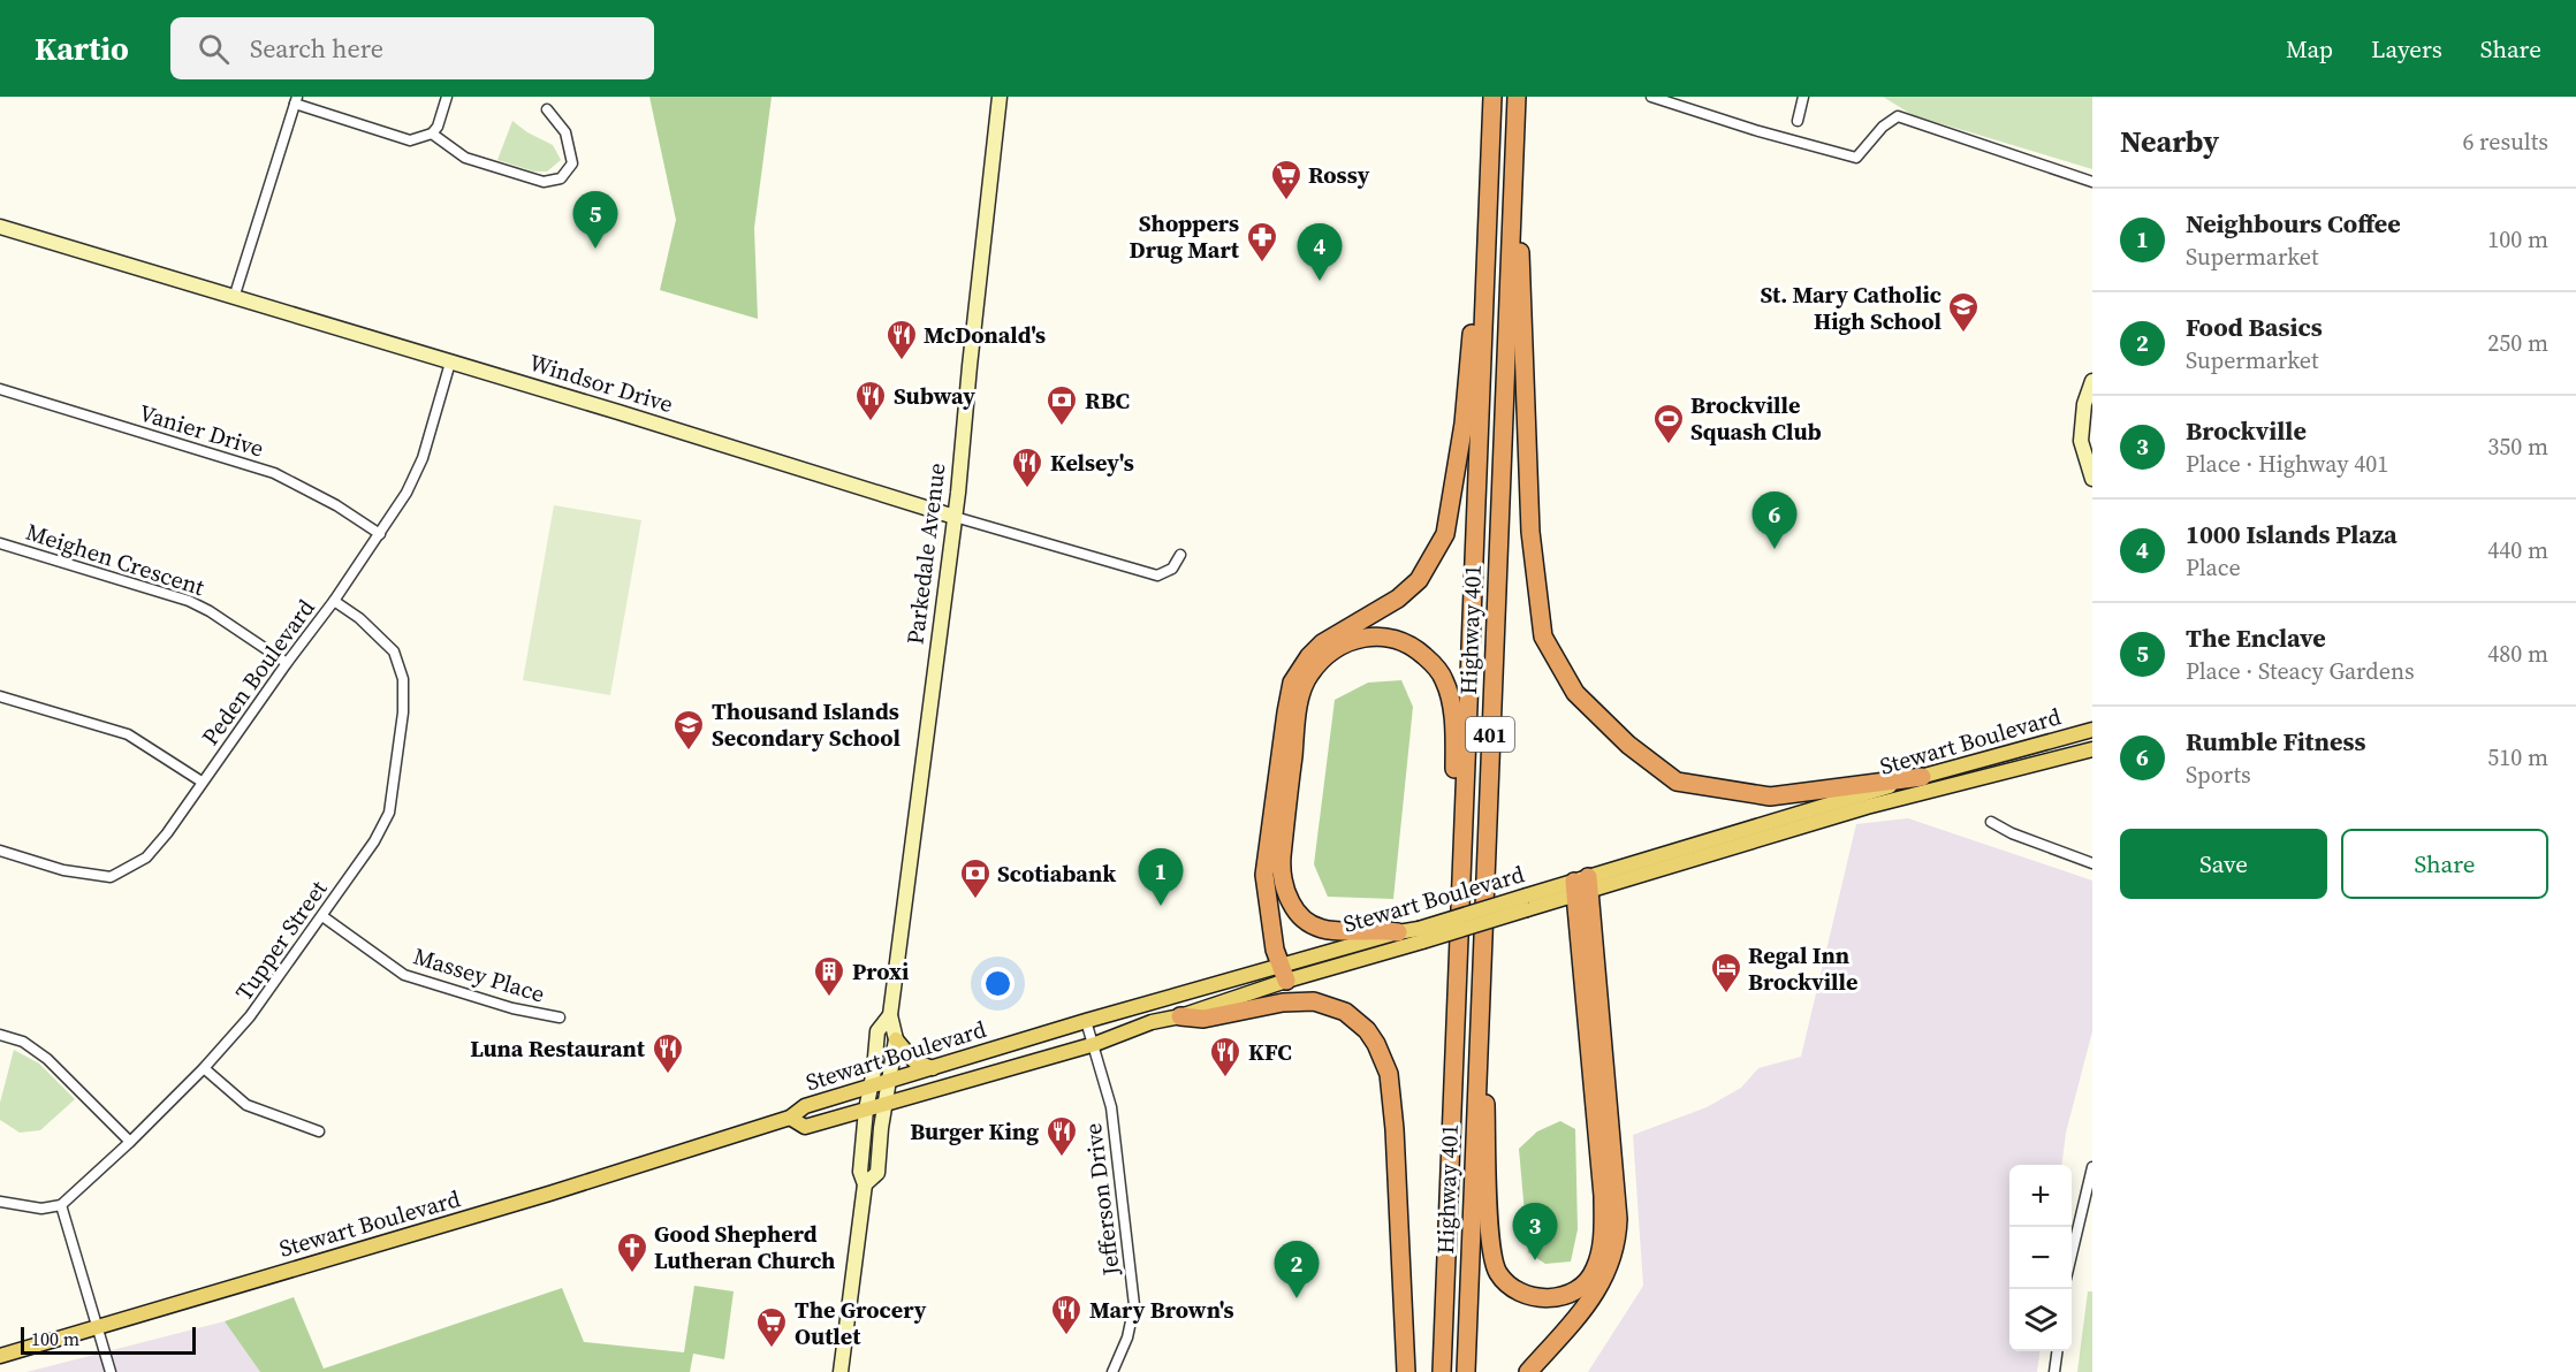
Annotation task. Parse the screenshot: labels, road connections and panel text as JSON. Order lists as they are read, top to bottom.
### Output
{
  "streets": {
    "highway": ["Highway 401", "401"],
    "main road": ["Stewart Boulevard"],
    "street": [
      "Windsor Drive",
      "Vanier Drive",
      "Parkedale Avenue",
      "Meighen Crescent",
      "Peden Boulevard",
      "Tupper Street",
      "Massey Place",
      "Jefferson Drive"
    ]
  },
  "crossings": [
    ["Windsor Drive", "Parkedale Avenue"],
    ["Windsor Drive", "Peden Boulevard"],
    ["Vanier Drive", "Peden Boulevard"],
    ["Parkedale Avenue", "Stewart Boulevard"],
    ["Meighen Crescent", "Peden Boulevard"],
    ["Peden Boulevard", "Tupper Street"],
    ["Stewart Boulevard", "Jefferson Drive"],
    ["Tupper Street", "Massey Place"]
  ],
  "places": {
    "supermarket": ["Rossy", "The Grocery Outlet"],
    "pharmacy": ["Shoppers Drug Mart"],
    "school or university": ["St. Mary Catholic High School", "Thousand Islands Secondary School"],
    "restaurant": [
      "McDonald's",
      "Subway",
      "Kelsey's",
      "Luna Restaurant",
      "KFC",
      "Burger King",
      "Mary Brown's"
    ],
    "bank": ["RBC", "Scotiabank"],
    "sports": ["Brockville Squash Club"],
    "hotel": ["Regal Inn Brockville"],
    "building": ["Proxi"],
    "church": ["Good Shepherd Lutheran Church"]
  },
  "scale_bar": "100 m",
  "page": {
    "header": "Kartio",
    "search": "Search here",
    "nav": ["Map", "Layers", "Share"],
    "heading": ["Nearby", "6 results"],
    "list": [
      {
        "mark": "1",
        "name": "Neighbours Coffee",
        "note": "Supermarket",
        "value": "100 m"
      },
      {
        "mark": "2",
        "name": "Food Basics",
        "note": "Supermarket",
        "value": "250 m"
      },
      {
        "mark": "3",
        "name": "Brockville",
        "note": "Place · Highway 401",
        "value": "350 m"
      },
      {
        "mark": "4",
        "name": "1000 Islands Plaza",
        "note": "Place",
        "value": "440 m"
      },
      {
        "mark": "5",
        "name": "The Enclave",
        "note": "Place · Steacy Gardens",
        "value": "480 m"
      },
      {
        "mark": "6",
        "name": "Rumble Fitness",
        "note": "Sports",
        "value": "510 m"
      }
    ],
    "pins": [
      "5",
      "4",
      "6",
      "1",
      "3",
      "2"
    ],
    "buttons": ["Save", "Share"],
    "map_buttons": ["+", "−"],
    "scale": "100 m"
  }
}
